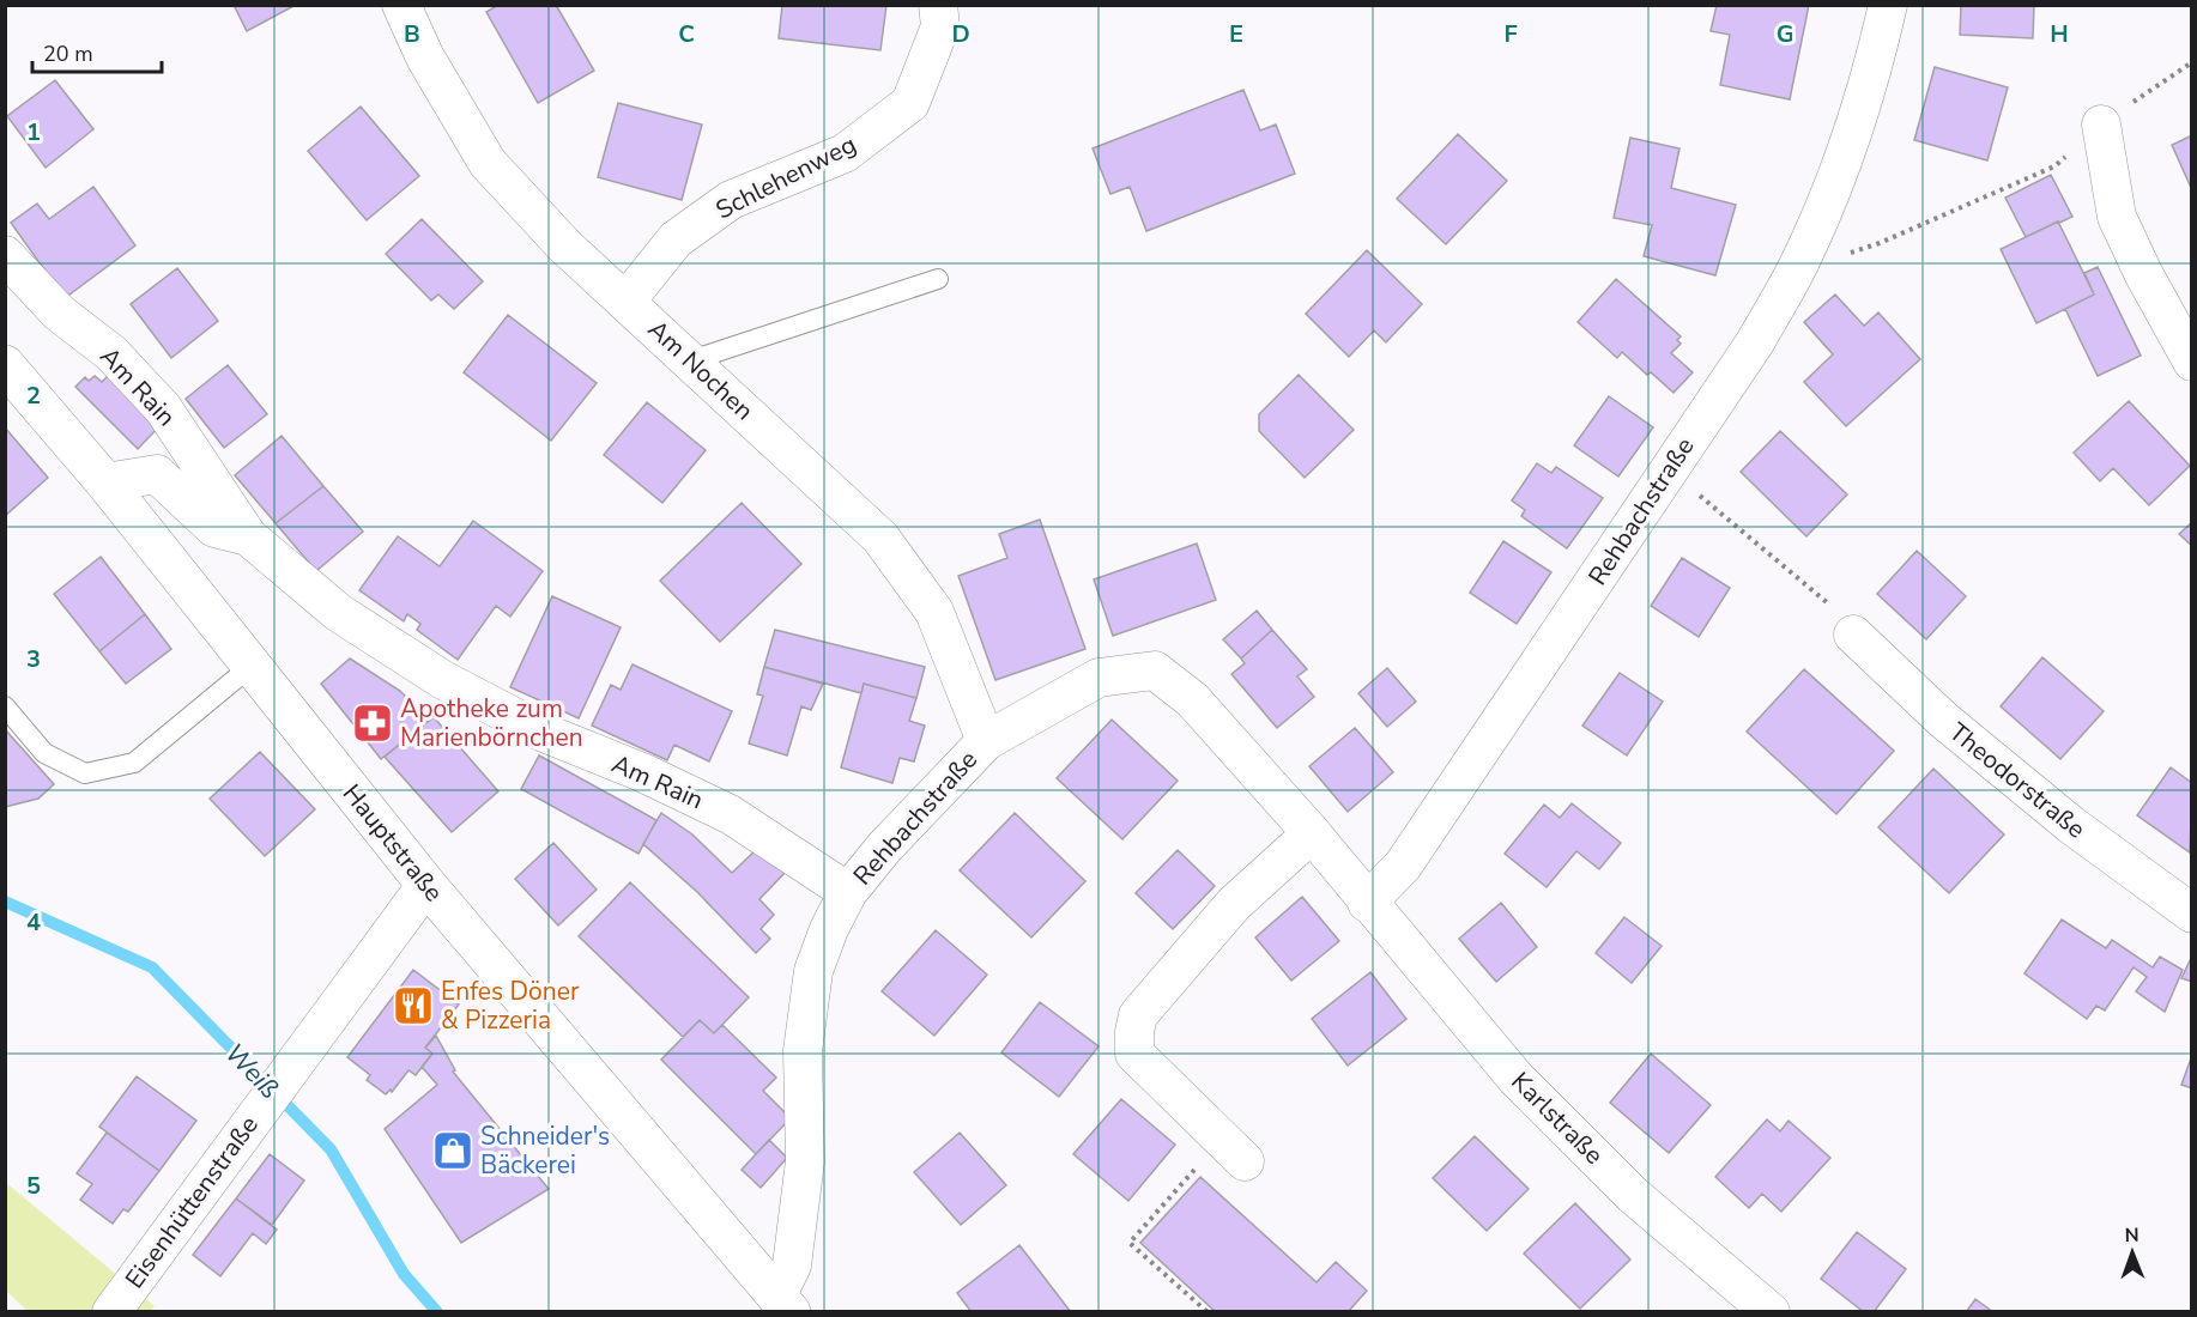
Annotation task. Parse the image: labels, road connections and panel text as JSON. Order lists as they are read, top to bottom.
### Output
{
  "streets": {
    "main road": ["Hauptstraße"],
    "street": [
      "Schlehenweg",
      "Am Nochen",
      "Am Rain",
      "Rehbachstraße",
      "Theodorstraße",
      "Karlstraße",
      "Eisenhüttenstraße"
    ]
  },
  "crossings": [
    ["Schlehenweg", "Am Nochen"],
    ["Am Nochen", "Rehbachstraße"],
    ["Am Rain", "Rehbachstraße"],
    ["Am Rain", "Hauptstraße"],
    ["Rehbachstraße", "Hauptstraße"],
    ["Rehbachstraße", "Karlstraße"],
    ["Hauptstraße", "Eisenhüttenstraße"]
  ],
  "water": ["Weiß"],
  "places": {
    "pharmacy": ["Apotheke zum Marienbörnchen"],
    "restaurant": ["Enfes Döner & Pizzeria"],
    "shop": ["Schneider's Bäckerei"]
  },
  "scale_bar": "20 m",
  "north": "top",
  "grid": {
    "columns": [
      "B",
      "C",
      "D",
      "E",
      "F",
      "G",
      "H"
    ],
    "rows": [
      "1",
      "2",
      "3",
      "4",
      "5"
    ]
  }
}
